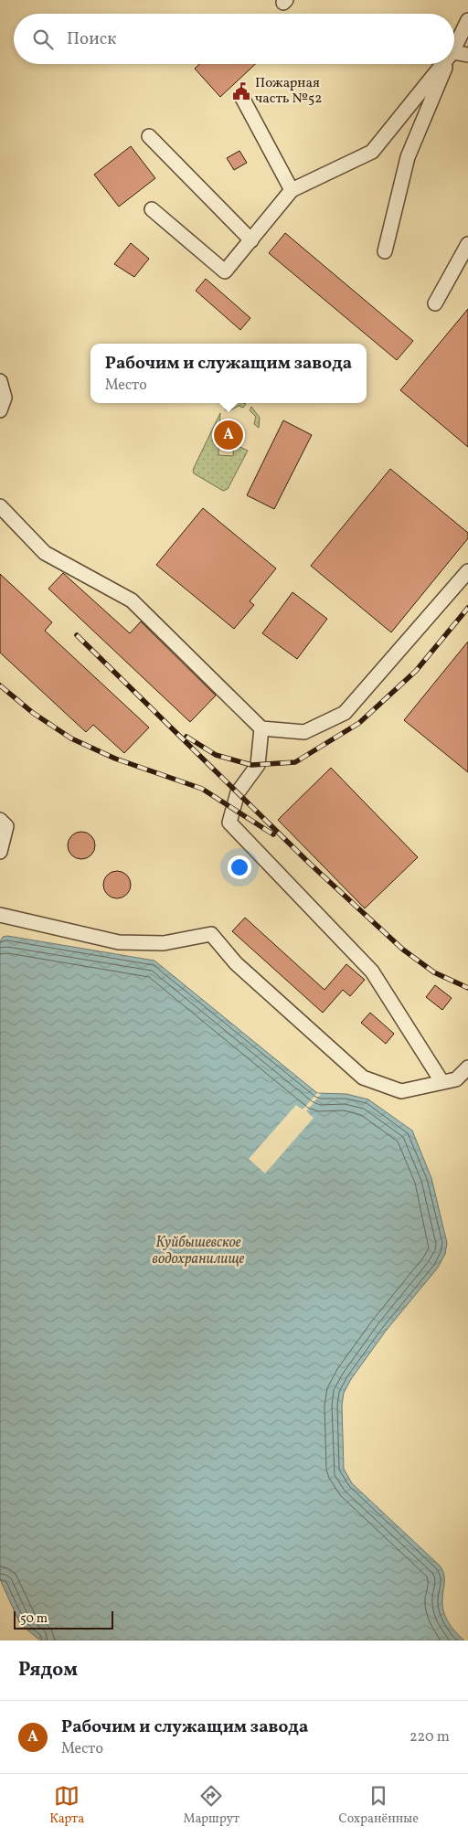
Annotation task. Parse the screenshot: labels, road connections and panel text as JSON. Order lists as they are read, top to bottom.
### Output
{
  "water": ["Куйбышевское водохранилище"],
  "places": {
    "public building": ["Пожарная часть №52"]
  },
  "scale_bar": "50 m",
  "page": {
    "search": "Поиск",
    "popup": ["Рабочим и служащим завода", "Место"],
    "pins": "A",
    "scale": "50 m",
    "heading": "Рядом",
    "list": [
      {
        "mark": "A",
        "name": "Рабочим и служащим завода",
        "note": "Место",
        "value": "220 m"
      }
    ],
    "nav": ["Карта", "Маршрут", "Сохранённые"]
  }
}
